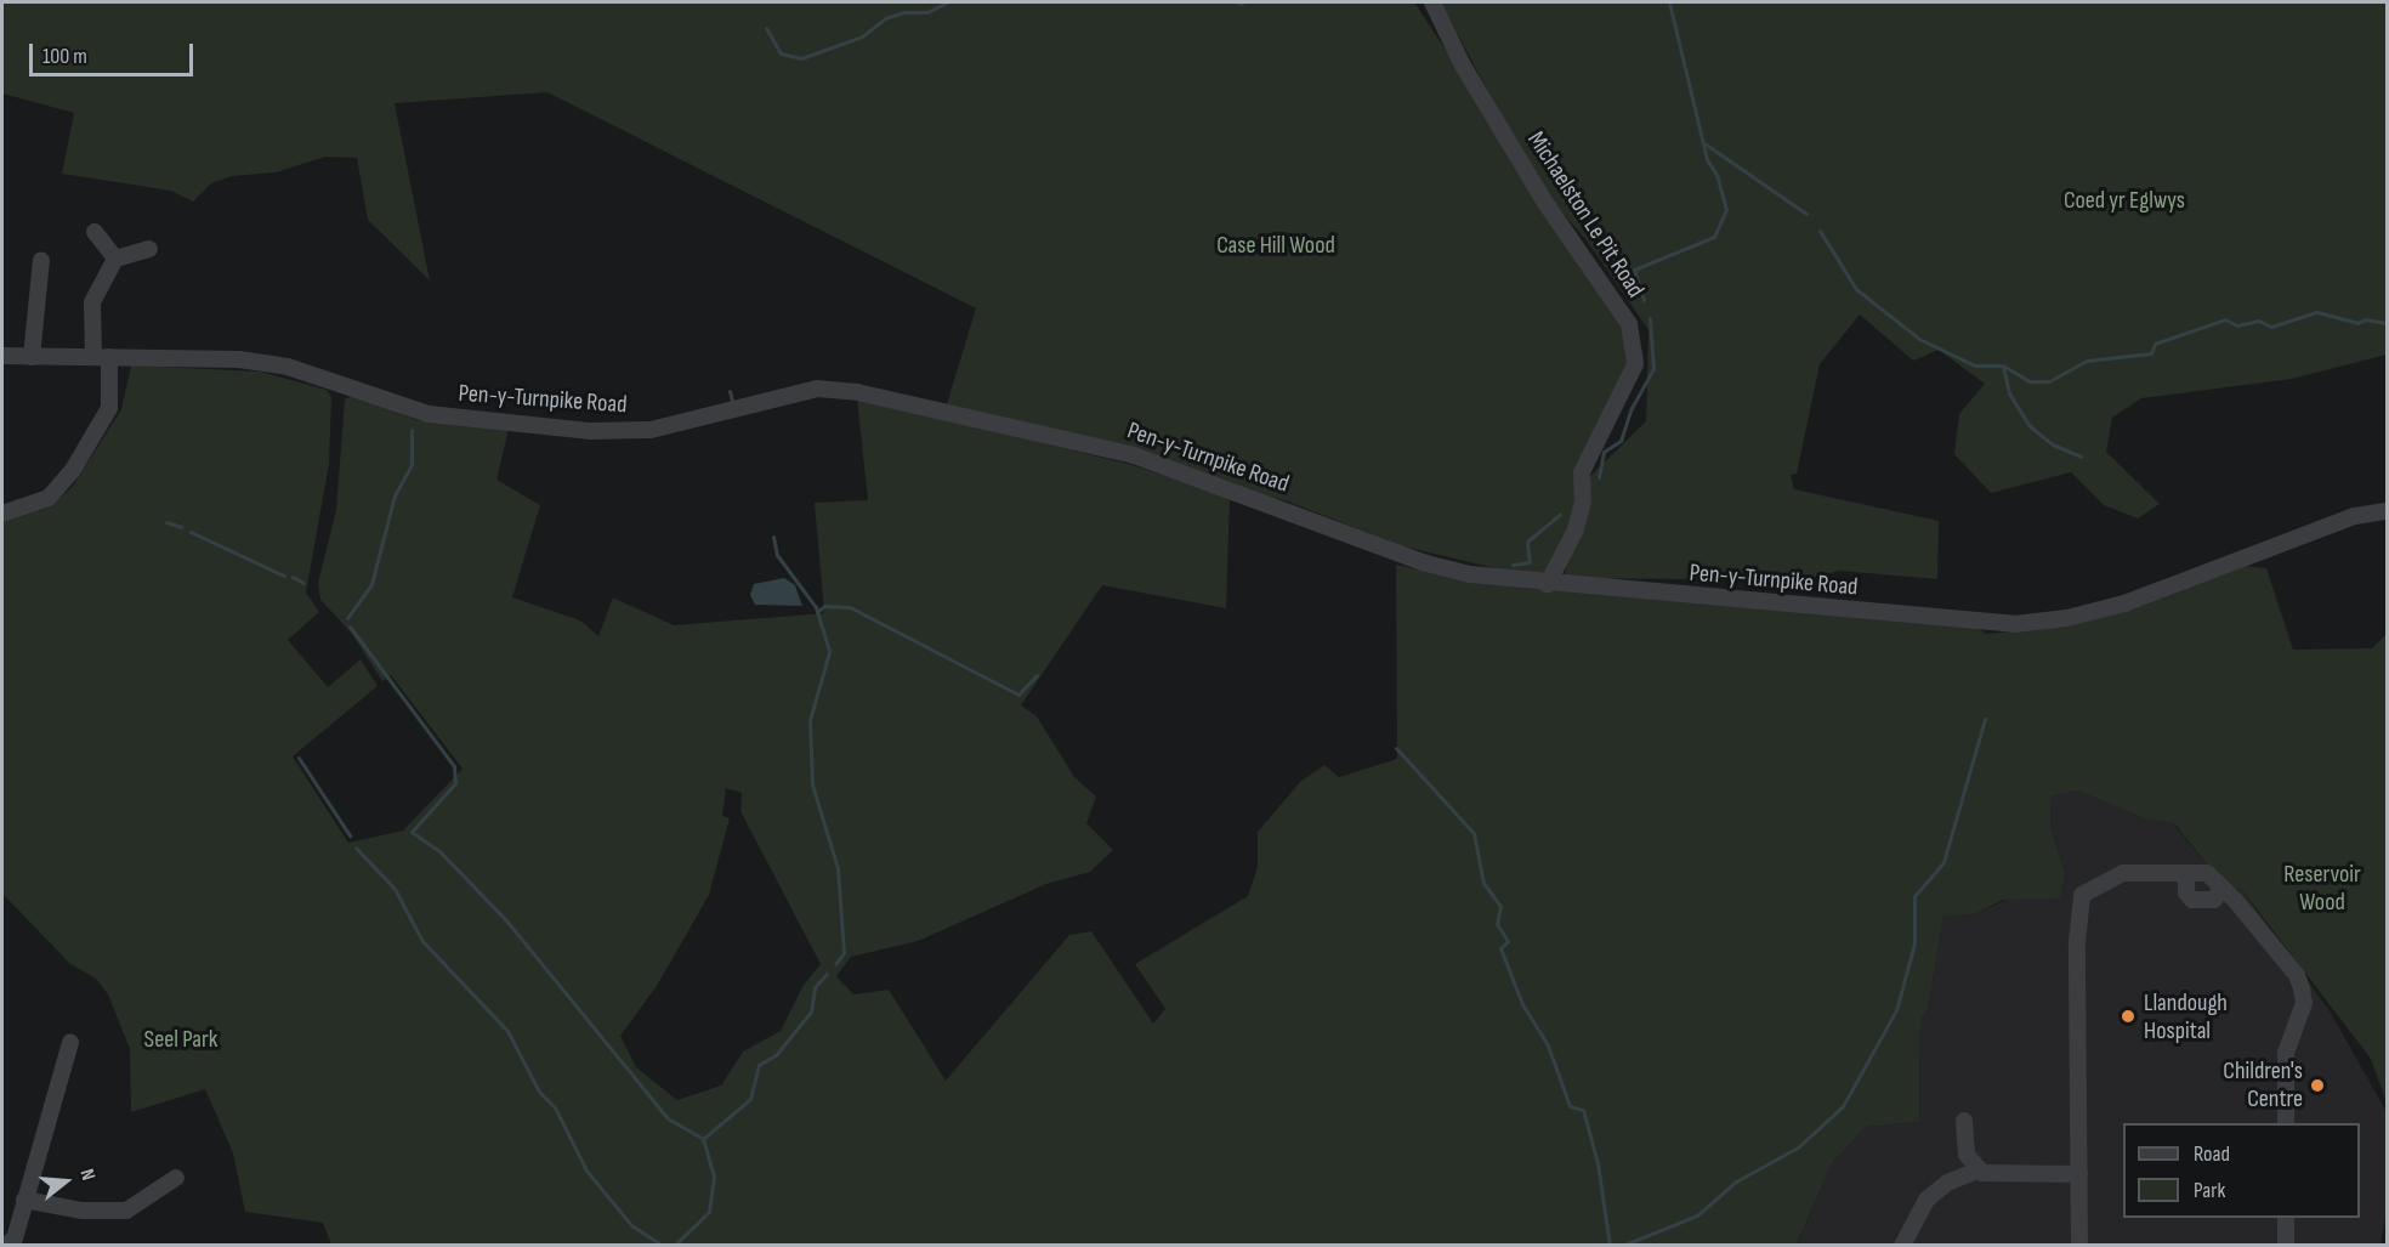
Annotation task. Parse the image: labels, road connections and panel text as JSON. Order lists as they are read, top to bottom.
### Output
{
  "streets": {
    "street": ["Michaelston Le Pit Road", "Pen-y-Turnpike Road"]
  },
  "crossings": [
    ["Michaelston Le Pit Road", "Pen-y-Turnpike Road"]
  ],
  "parks": [
    "Coed yr Eglwys",
    "Case Hill Wood",
    "Reservoir Wood",
    "Seel Park"
  ],
  "places": ["Llandough Hospital", "Children's Centre"],
  "legend": ["Road", "Park"],
  "scale_bar": "100 m",
  "north": "right"
}
